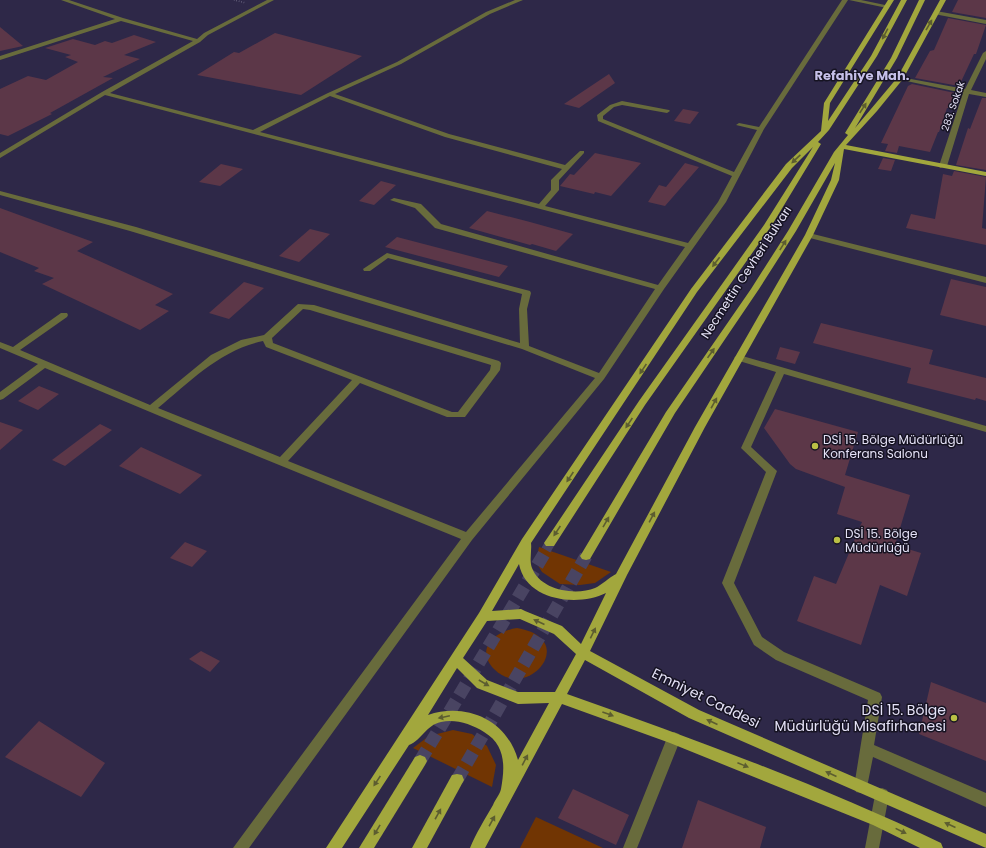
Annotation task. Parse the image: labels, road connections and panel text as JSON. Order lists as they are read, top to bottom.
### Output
{
  "streets": {
    "main road": ["Necmettin Cevheri Bulvarı", "Emniyet Caddesi"],
    "street": ["283. Sokak"]
  },
  "districts": ["Refahiye Mah."],
  "places": ["DSİ 15. Bölge Müdürlüğü Konferans Salonu", "DSİ 15. Bölge Müdürlüğü", "DSİ 15. Bölge Müdürlüğü Misafirhanesi"]
}
